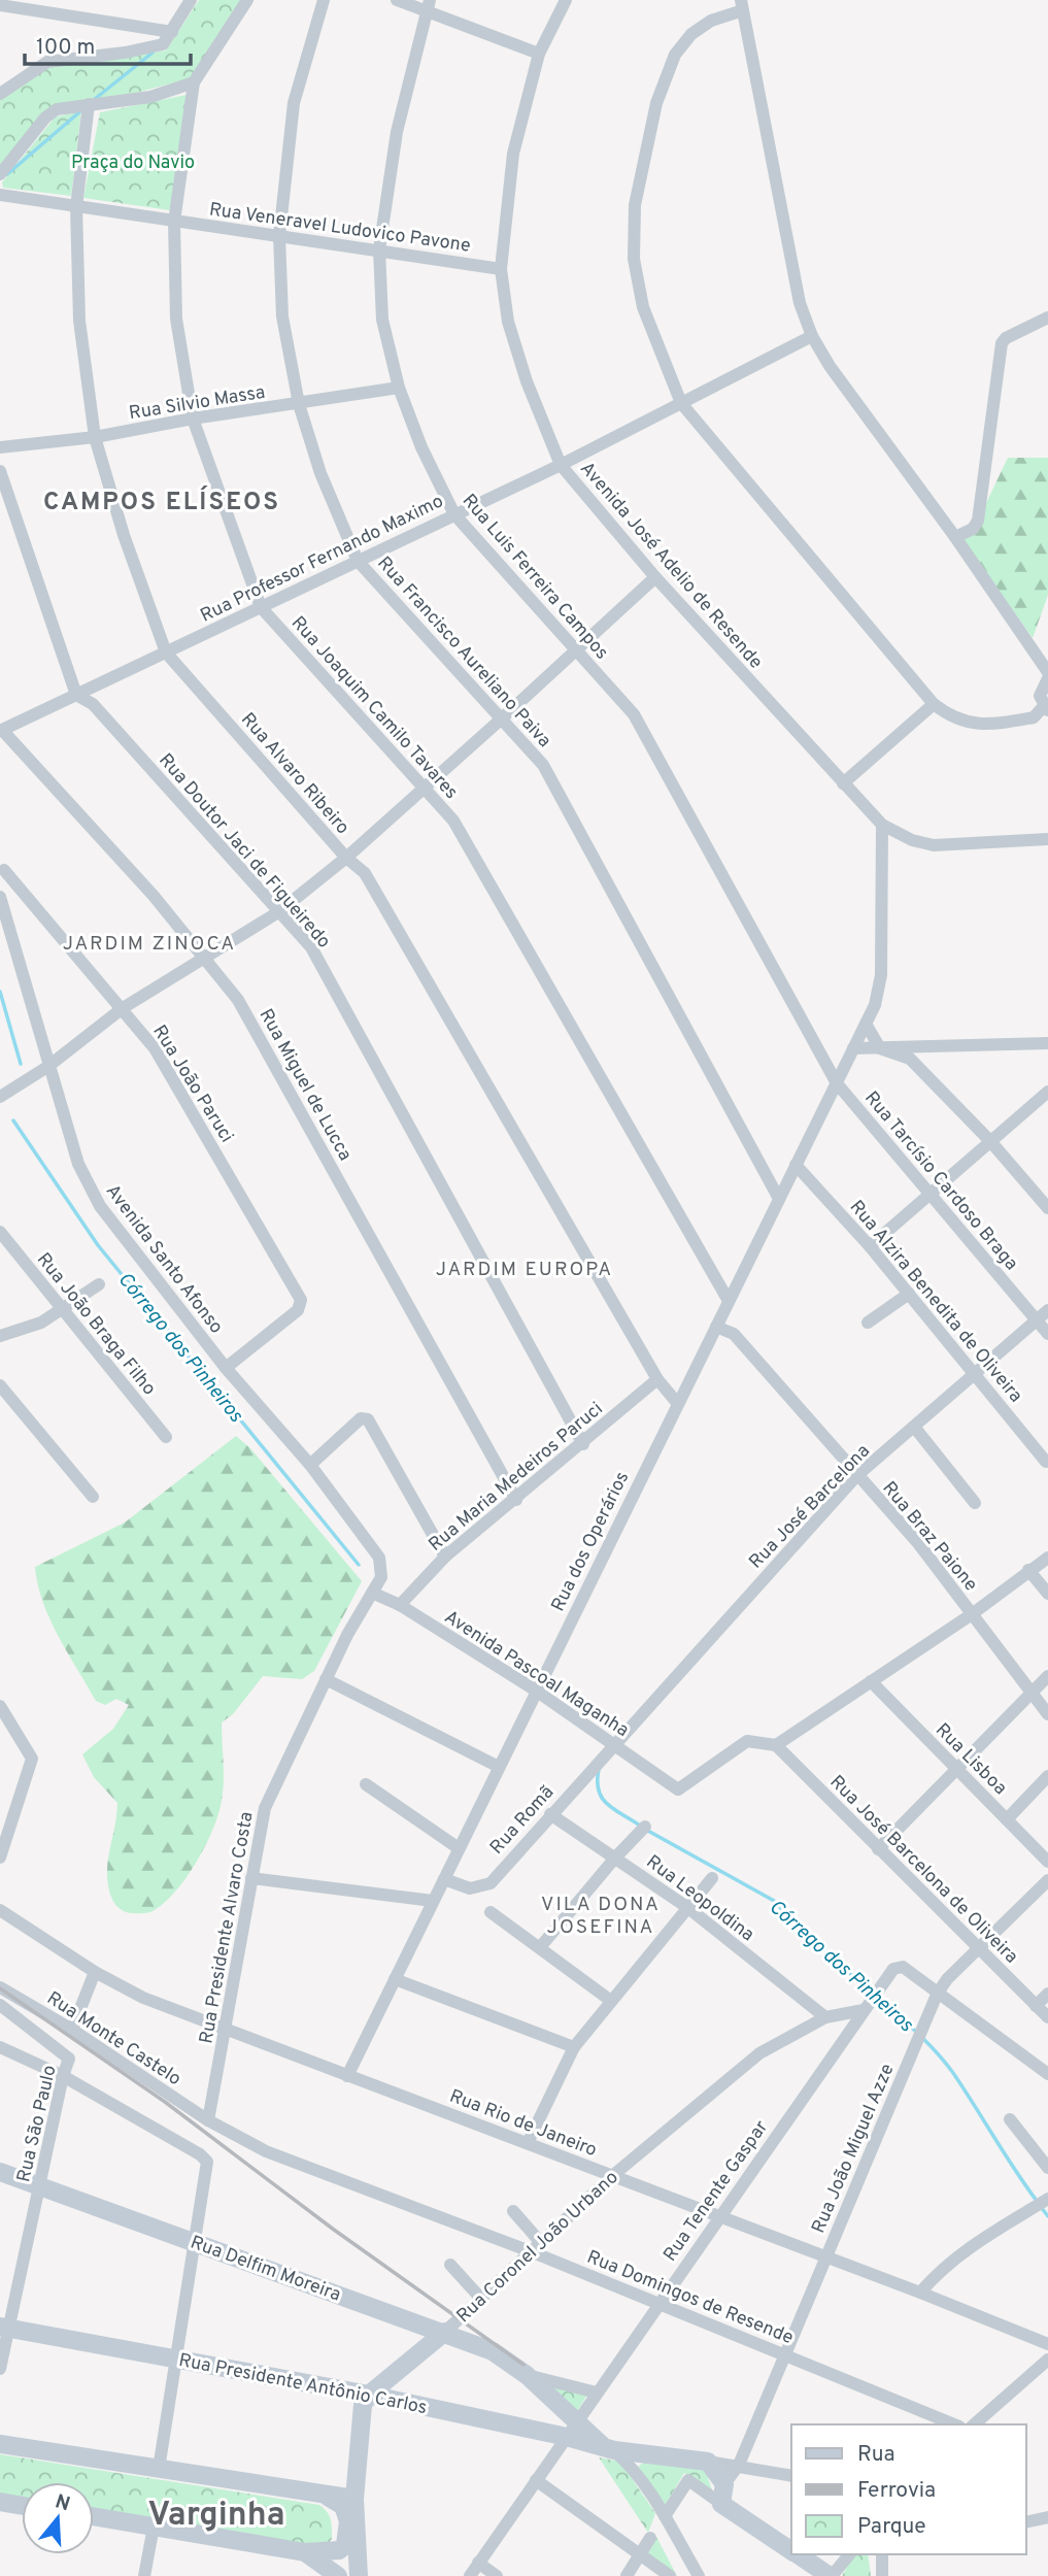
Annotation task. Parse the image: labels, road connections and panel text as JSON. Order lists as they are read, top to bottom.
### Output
{
  "streets": {
    "main road": ["Rua Coronel João Urbano", "Rua Delfim Moreira", "Rua Presidente Antônio Carlos"],
    "street": [
      "Rua Veneravel Ludovico Pavone",
      "Rua Silvio Massa",
      "Rua Professor Fernando Maximo",
      "Avenida José Adelio de Resende",
      "Rua Luis Ferreira Campos",
      "Rua Francisco Aureliano Paiva",
      "Rua Joaquim Camilo Tavares",
      "Rua Alvaro Ribeiro",
      "Rua Doutor Jaci de Figueiredo",
      "Rua João Paruci",
      "Rua Miguel de Lucca",
      "Rua Tarcísio Cardoso Braga",
      "Avenida Santo Afonso",
      "Rua Alzira Benedita de Oliveira",
      "Rua João Braga Filho",
      "Rua Maria Medeiros Paruci",
      "Rua José Barcelona",
      "Rua Braz Paione",
      "Rua dos Operários",
      "Avenida Pascoal Maganha",
      "Rua Lisboa",
      "Rua Romã",
      "Rua José Barcelona de Oliveira",
      "Rua Leopoldina",
      "Rua Presidente Alvaro Costa",
      "Rua Monte Castelo",
      "Rua Rio de Janeiro",
      "Rua São Paulo",
      "Rua João Miguel Azze",
      "Rua Tenente Gaspar",
      "Rua Domingos de Resende"
    ]
  },
  "crossings": [
    ["Rua Veneravel Ludovico Pavone", "Avenida José Adelio de Resende"],
    ["Rua Veneravel Ludovico Pavone", "Rua Luis Ferreira Campos"],
    ["Rua Veneravel Ludovico Pavone", "Rua Francisco Aureliano Paiva"],
    ["Rua Veneravel Ludovico Pavone", "Rua Joaquim Camilo Tavares"],
    ["Rua Veneravel Ludovico Pavone", "Rua Alvaro Ribeiro"],
    ["Rua Silvio Massa", "Rua Luis Ferreira Campos"],
    ["Rua Silvio Massa", "Rua Francisco Aureliano Paiva"],
    ["Rua Silvio Massa", "Rua Joaquim Camilo Tavares"],
    ["Rua Silvio Massa", "Rua Alvaro Ribeiro"],
    ["Rua Professor Fernando Maximo", "Avenida José Adelio de Resende"],
    ["Rua Professor Fernando Maximo", "Rua Luis Ferreira Campos"],
    ["Rua Professor Fernando Maximo", "Rua Francisco Aureliano Paiva"],
    ["Rua Professor Fernando Maximo", "Rua Joaquim Camilo Tavares"],
    ["Rua Professor Fernando Maximo", "Rua Alvaro Ribeiro"],
    ["Rua Professor Fernando Maximo", "Rua Doutor Jaci de Figueiredo"],
    ["Rua Professor Fernando Maximo", "Rua Miguel de Lucca"],
    ["Avenida José Adelio de Resende", "Rua dos Operários"],
    ["Rua Luis Ferreira Campos", "Rua Tarcísio Cardoso Braga"],
    ["Rua Luis Ferreira Campos", "Rua dos Operários"],
    ["Rua Francisco Aureliano Paiva", "Rua dos Operários"],
    ["Rua Joaquim Camilo Tavares", "Rua dos Operários"],
    ["Rua Alvaro Ribeiro", "Rua Maria Medeiros Paruci"],
    ["Rua Alvaro Ribeiro", "Rua dos Operários"],
    ["Rua Doutor Jaci de Figueiredo", "Rua Maria Medeiros Paruci"],
    ["Rua João Paruci", "Avenida Santo Afonso"],
    ["Rua Miguel de Lucca", "Rua Maria Medeiros Paruci"],
    ["Rua Tarcísio Cardoso Braga", "Rua José Barcelona"],
    ["Rua Tarcísio Cardoso Braga", "Rua dos Operários"],
    ["Avenida Santo Afonso", "Avenida Pascoal Maganha"],
    ["Avenida Santo Afonso", "Rua Presidente Alvaro Costa"],
    ["Rua Alzira Benedita de Oliveira", "Rua José Barcelona"],
    ["Rua Alzira Benedita de Oliveira", "Rua dos Operários"],
    ["Rua Maria Medeiros Paruci", "Avenida Pascoal Maganha"],
    ["Rua José Barcelona", "Rua Braz Paione"],
    ["Rua José Barcelona", "Avenida Pascoal Maganha"],
    ["Rua José Barcelona", "Rua Romã"],
    ["Rua Braz Paione", "Rua dos Operários"],
    ["Rua dos Operários", "Avenida Pascoal Maganha"],
    ["Rua dos Operários", "Rua Romã"],
    ["Rua dos Operários", "Rua Rio de Janeiro"],
    ["Avenida Pascoal Maganha", "Rua Romã"],
    ["Avenida Pascoal Maganha", "Rua José Barcelona de Oliveira"],
    ["Avenida Pascoal Maganha", "Rua Presidente Alvaro Costa"],
    ["Rua Romã", "Rua Leopoldina"],
    ["Rua José Barcelona de Oliveira", "Rua João Miguel Azze"],
    ["Rua Leopoldina", "Rua Coronel João Urbano"],
    ["Rua Presidente Alvaro Costa", "Rua Monte Castelo"],
    ["Rua Presidente Alvaro Costa", "Rua Rio de Janeiro"],
    ["Rua Presidente Alvaro Costa", "Rua Domingos de Resende"],
    ["Rua Monte Castelo", "Rua Domingos de Resende"],
    ["Rua Rio de Janeiro", "Rua João Miguel Azze"],
    ["Rua Rio de Janeiro", "Rua Tenente Gaspar"],
    ["Rua Rio de Janeiro", "Rua Coronel João Urbano"],
    ["Rua São Paulo", "Rua Delfim Moreira"],
    ["Rua São Paulo", "Rua Presidente Antônio Carlos"],
    ["Rua João Miguel Azze", "Rua Tenente Gaspar"],
    ["Rua João Miguel Azze", "Rua Domingos de Resende"],
    ["Rua Tenente Gaspar", "Rua Coronel João Urbano"],
    ["Rua Tenente Gaspar", "Rua Delfim Moreira"],
    ["Rua Tenente Gaspar", "Rua Domingos de Resende"],
    ["Rua Tenente Gaspar", "Rua Presidente Antônio Carlos"],
    ["Rua Coronel João Urbano", "Rua Delfim Moreira"],
    ["Rua Coronel João Urbano", "Rua Domingos de Resende"],
    ["Rua Coronel João Urbano", "Rua Presidente Antônio Carlos"],
    ["Rua Delfim Moreira", "Rua Presidente Antônio Carlos"]
  ],
  "districts": [
    "CAMPOS ELÍSEOS",
    "JARDIM ZINOCA",
    "JARDIM EUROPA",
    "VILA DONA JOSEFINA",
    "Varginha"
  ],
  "water": ["Córrego dos Pinheiros"],
  "parks": ["Praça do Navio"],
  "legend": ["Rua", "Ferrovia", "Parque"],
  "scale_bar": "100 m",
  "north": "top"
}
